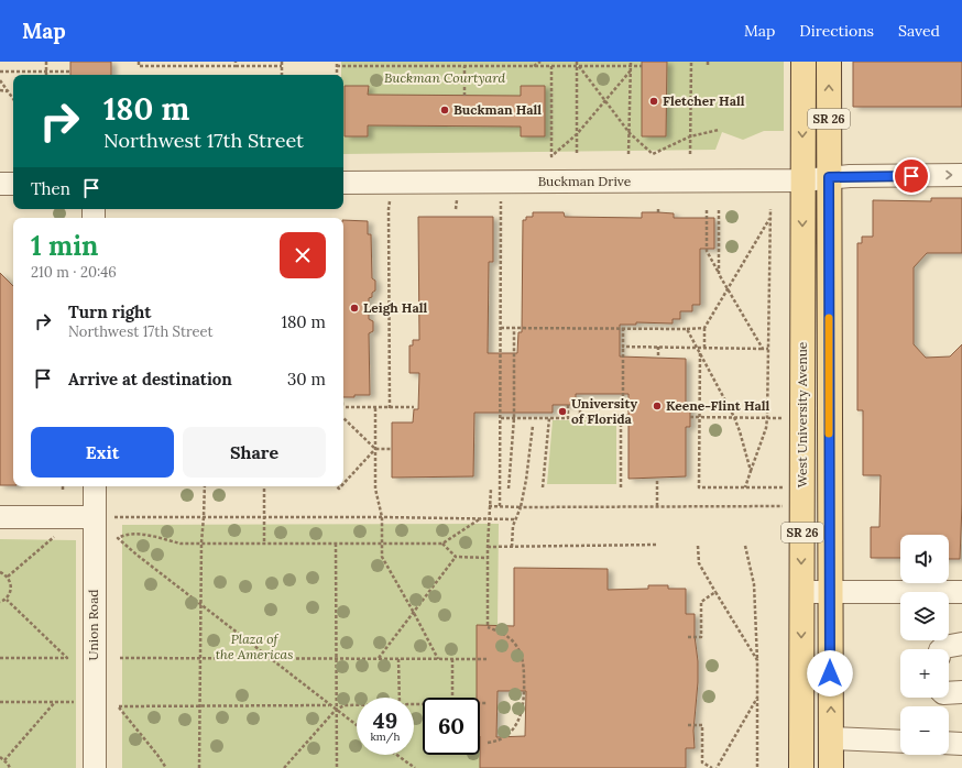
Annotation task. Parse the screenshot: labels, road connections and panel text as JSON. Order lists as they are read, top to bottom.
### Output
{
  "streets": {
    "main road": ["SR 26", "West University Avenue"],
    "street": ["Buckman Drive", "Union Road"]
  },
  "crossings": [
    ["Buckman Drive", "West University Avenue"]
  ],
  "parks": ["Buckman Courtyard", "Plaza of the Americas"],
  "places": [
    "Fletcher Hall",
    "Buckman Hall",
    "Leigh Hall",
    "Keene-Flint Hall",
    "University of Florida"
  ],
  "page": {
    "header": "Map",
    "nav": ["Map", "Directions", "Saved"],
    "turn": ["180 m", "Northwest 17th Street"],
    "then": "Then",
    "heading": ["1 min", "210 m · 20:46"],
    "list": [
      {
        "name": "Turn right",
        "note": "Northwest 17th Street",
        "value": "180 m"
      },
      {
        "name": "Arrive at destination",
        "value": "30 m"
      }
    ],
    "buttons": ["Exit", "Share"],
    "map_buttons": ["+", "−"],
    "speed": "49 km/h",
    "limit": "60"
  }
}
